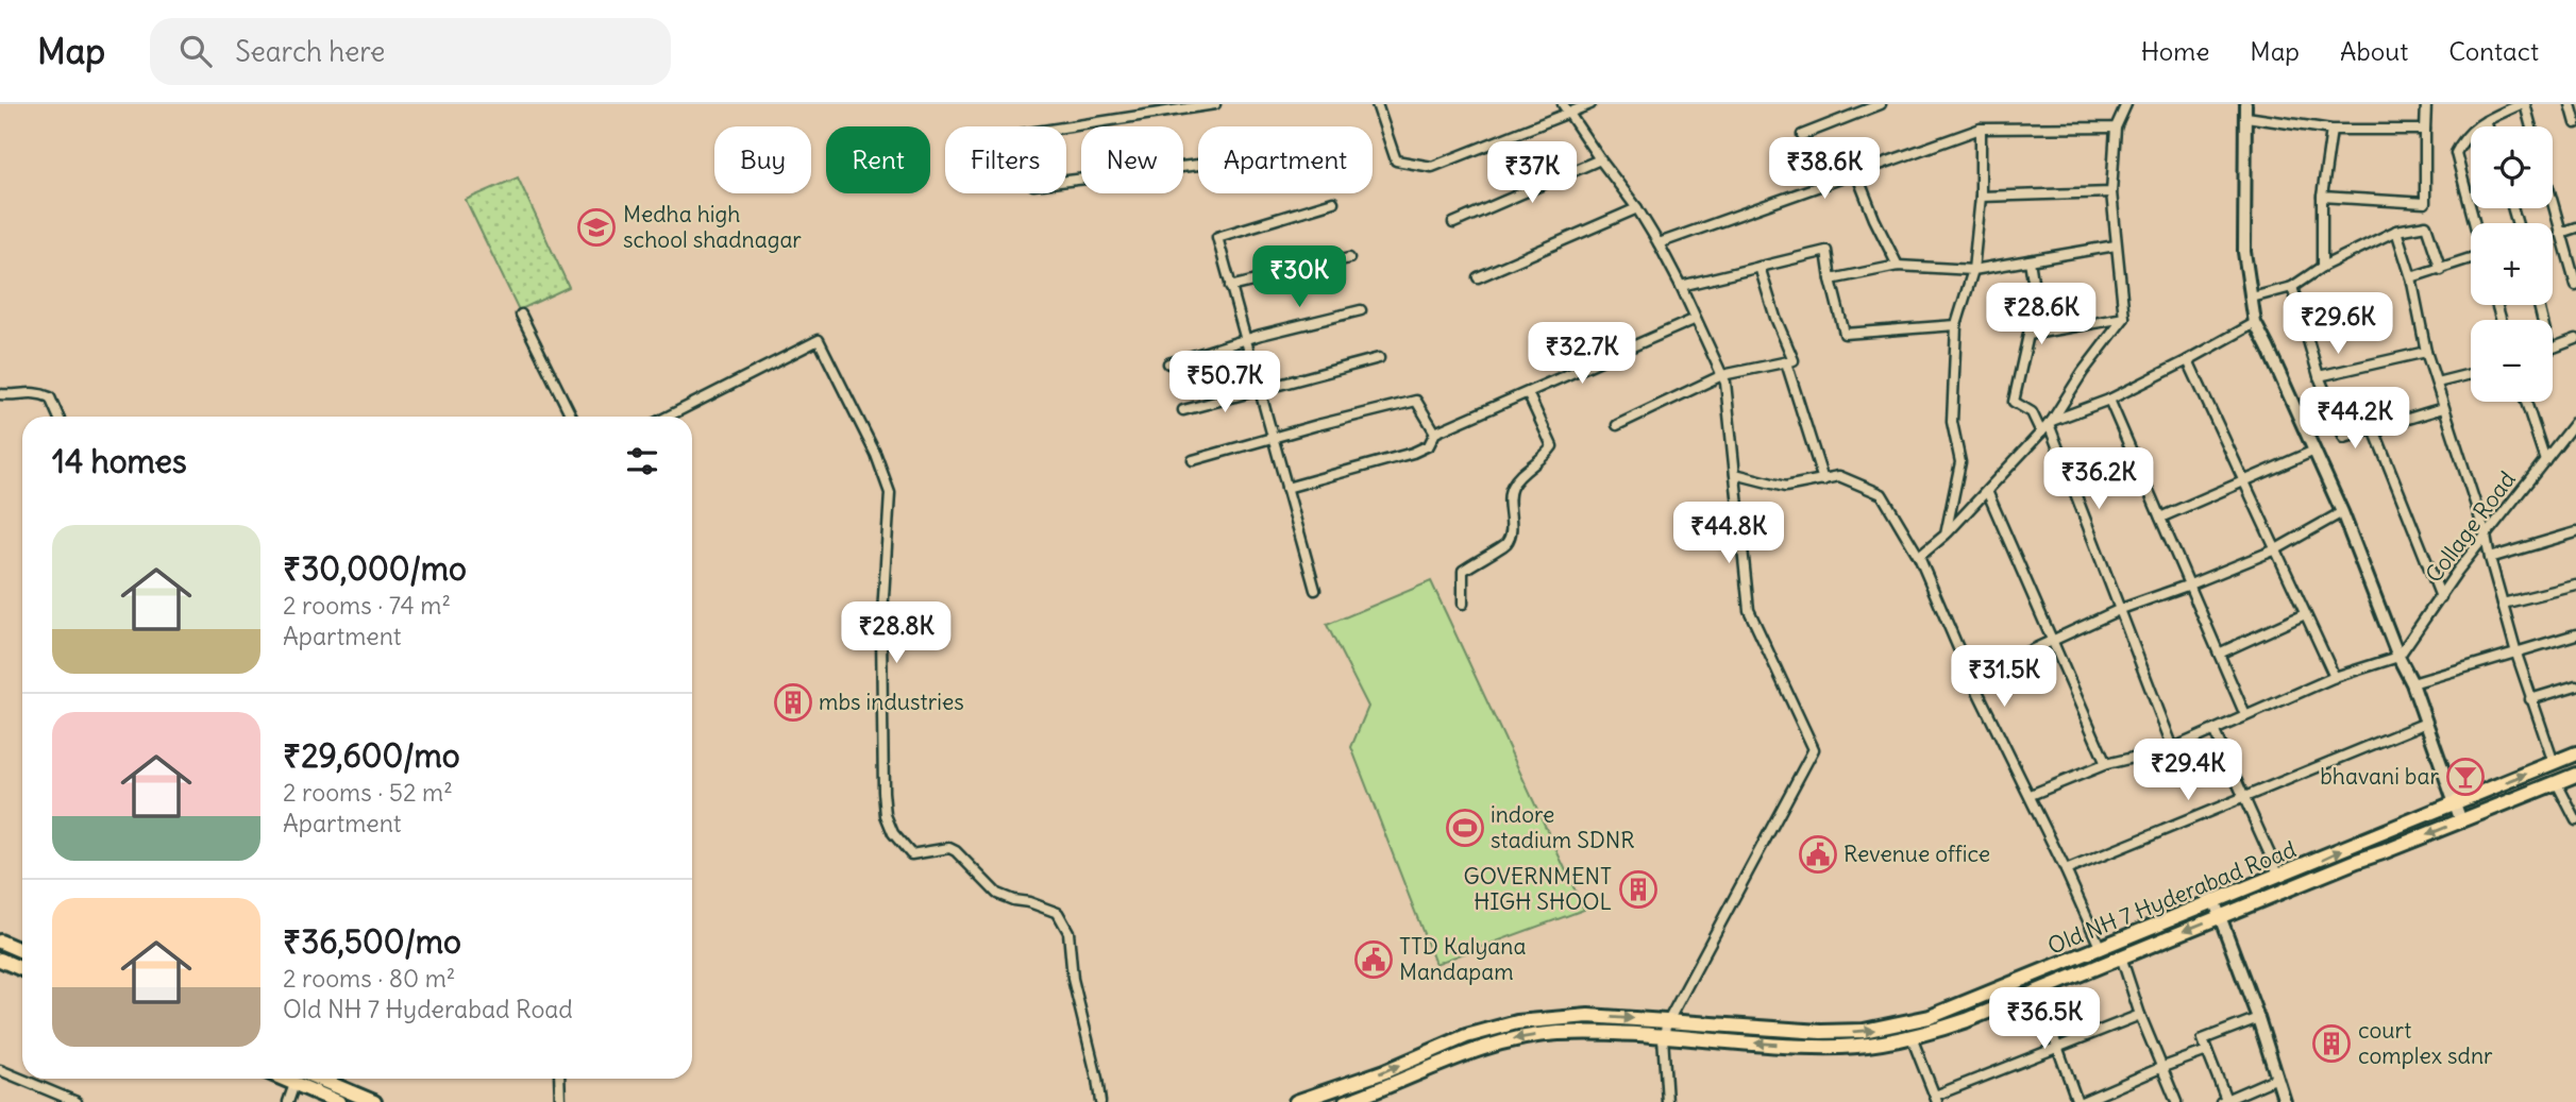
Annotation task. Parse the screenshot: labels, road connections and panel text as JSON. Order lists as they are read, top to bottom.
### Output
{
  "streets": {
    "main road": ["Old NH 7 Hyderabad Road"],
    "street": ["Collage Road"]
  },
  "places": {
    "school or university": ["Medha high school shadnagar"],
    "building": ["mbs industries", "GOVERNMENT HIGH SHOOL", "court complex sdnr"],
    "bar": ["bhavani bar"],
    "sports": ["indore stadium SDNR"],
    "public building": ["Revenue office", "TTD Kalyana Mandapam"]
  },
  "page": {
    "header": "Map",
    "search": "Search here",
    "nav": [
      "Home",
      "Map",
      "About",
      "Contact"
    ],
    "map_buttons": ["+", "−"],
    "chip": [
      "Buy",
      "Rent",
      "Filters",
      "New",
      "Apartment"
    ],
    "price": [
      "₹38.6K",
      "₹37K",
      "₹30K",
      "₹28.6K",
      "₹29.6K",
      "₹32.7K",
      "₹50.7K",
      "₹44.2K",
      "₹36.2K",
      "₹44.8K",
      "₹28.8K",
      "₹31.5K",
      "₹29.4K",
      "₹36.5K"
    ],
    "heading": "14 homes",
    "list": [
      {
        "name": "₹30,000/mo",
        "note": "2 rooms · 74 m² · Apartment"
      },
      {
        "name": "₹29,600/mo",
        "note": "2 rooms · 52 m² · Apartment"
      },
      {
        "name": "₹36,500/mo",
        "note": "2 rooms · 80 m² · Old NH 7 Hyderabad Road"
      }
    ]
  }
}
